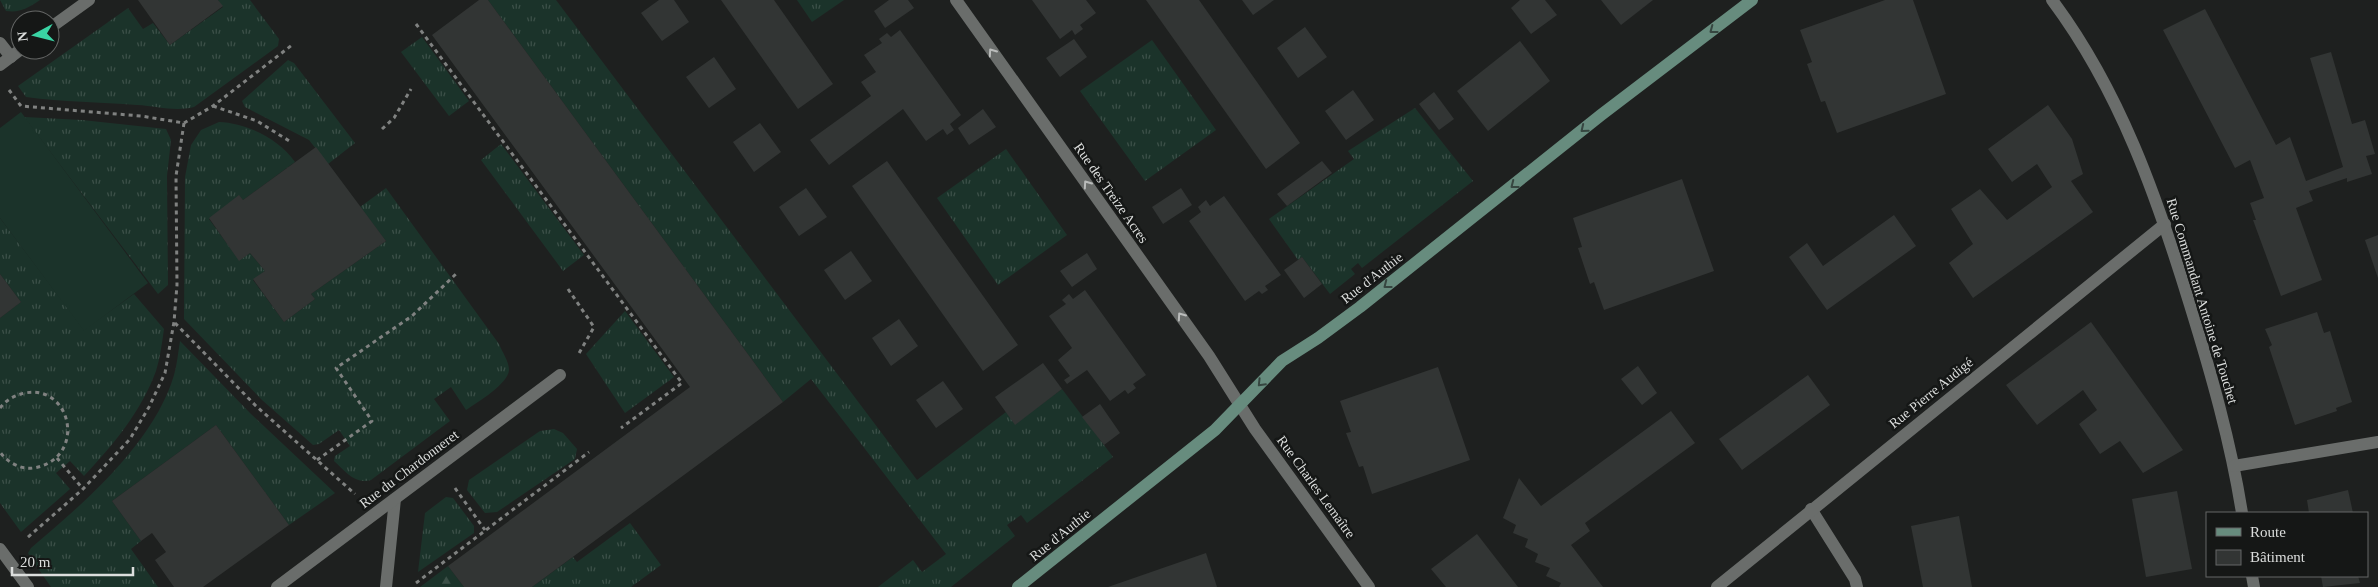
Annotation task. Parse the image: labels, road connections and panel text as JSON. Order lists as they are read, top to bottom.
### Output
{
  "streets": {
    "street": [
      "Rue des Treize Acres",
      "Rue d'Authie",
      "Rue Commandant Antoine de Touchet",
      "Rue Pierre Audigé",
      "Rue du Chardonneret",
      "Rue Charles Lemaître"
    ]
  },
  "crossings": [
    ["Rue des Treize Acres", "Rue d'Authie"],
    ["Rue des Treize Acres", "Rue Charles Lemaître"],
    ["Rue d'Authie", "Rue Charles Lemaître"],
    ["Rue Commandant Antoine de Touchet", "Rue Pierre Audigé"]
  ],
  "one_way": ["Rue des Treize Acres", "Rue d'Authie"],
  "legend": ["Route", "Bâtiment"],
  "scale_bar": "20 m",
  "north": "left"
}
